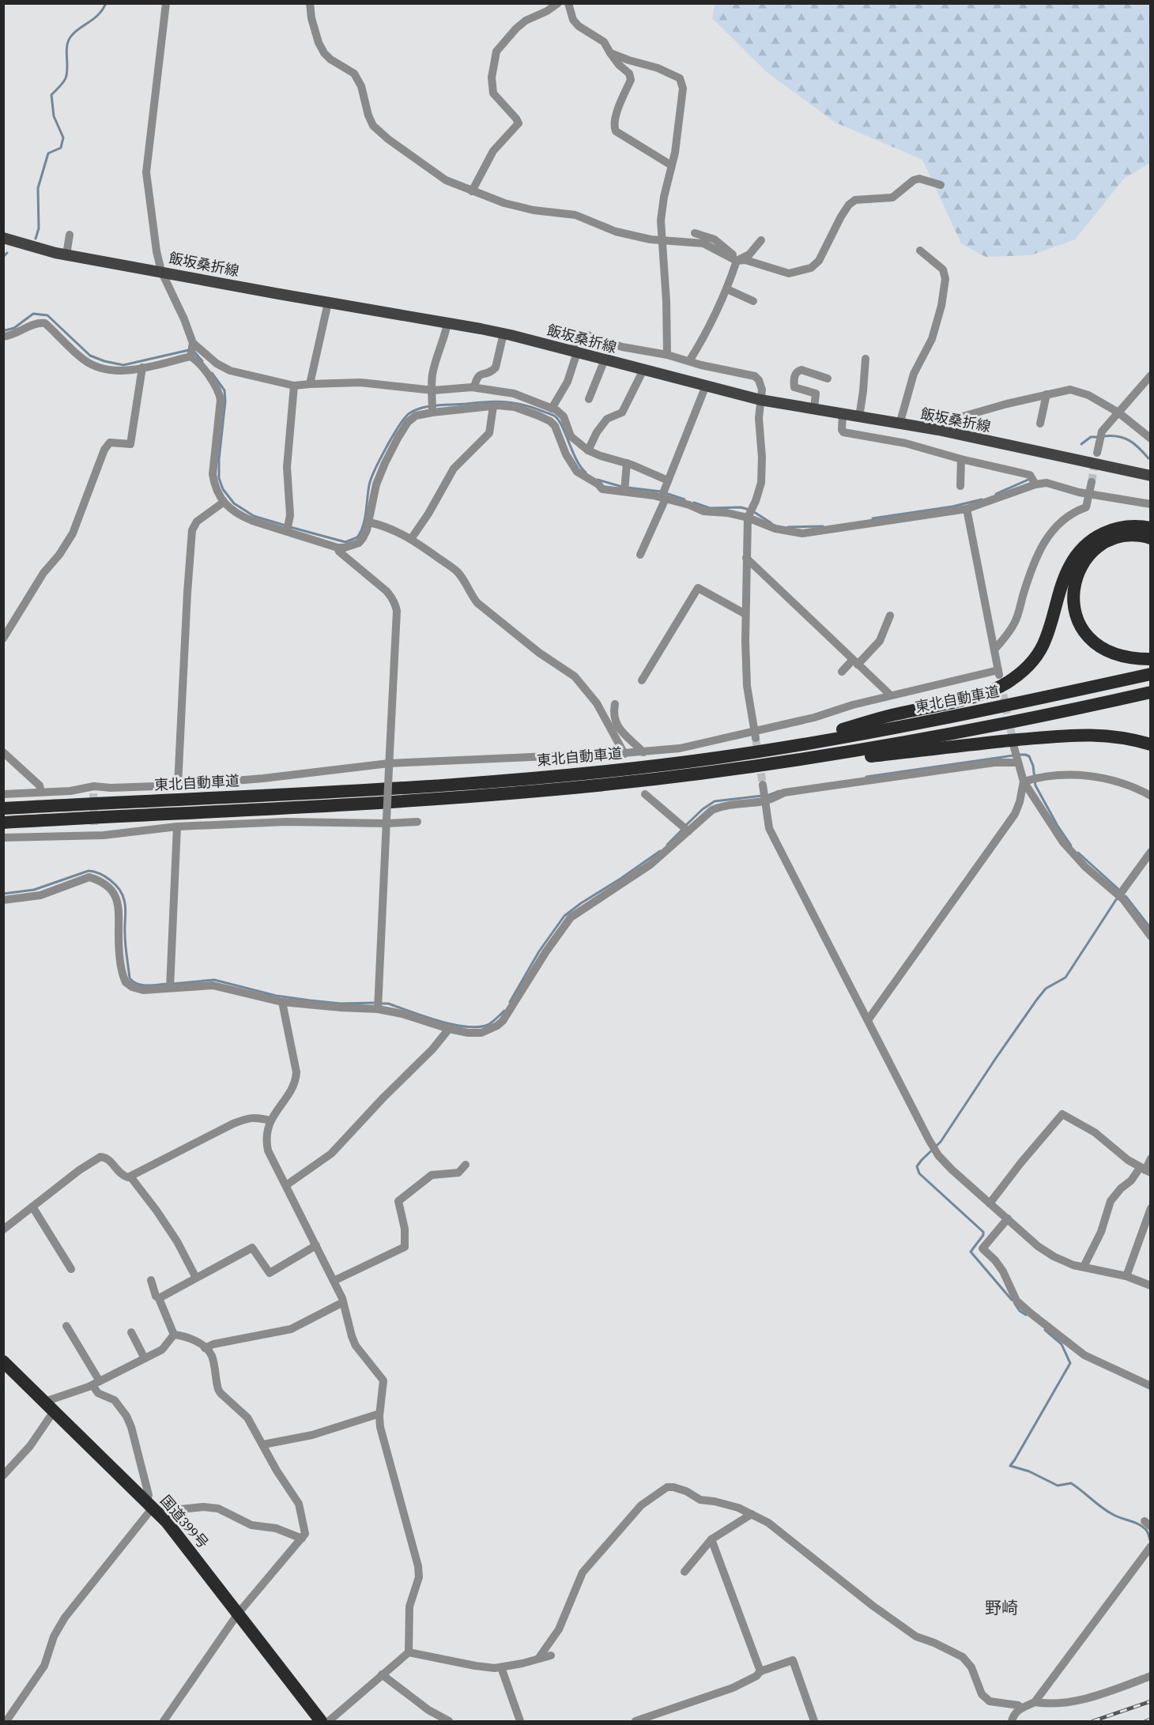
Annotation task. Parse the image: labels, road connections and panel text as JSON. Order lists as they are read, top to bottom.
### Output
{
  "streets": {
    "highway": ["東北自動車道", "国道399号"],
    "main road": ["飯坂桑折線"]
  },
  "districts": ["野崎"]
}
